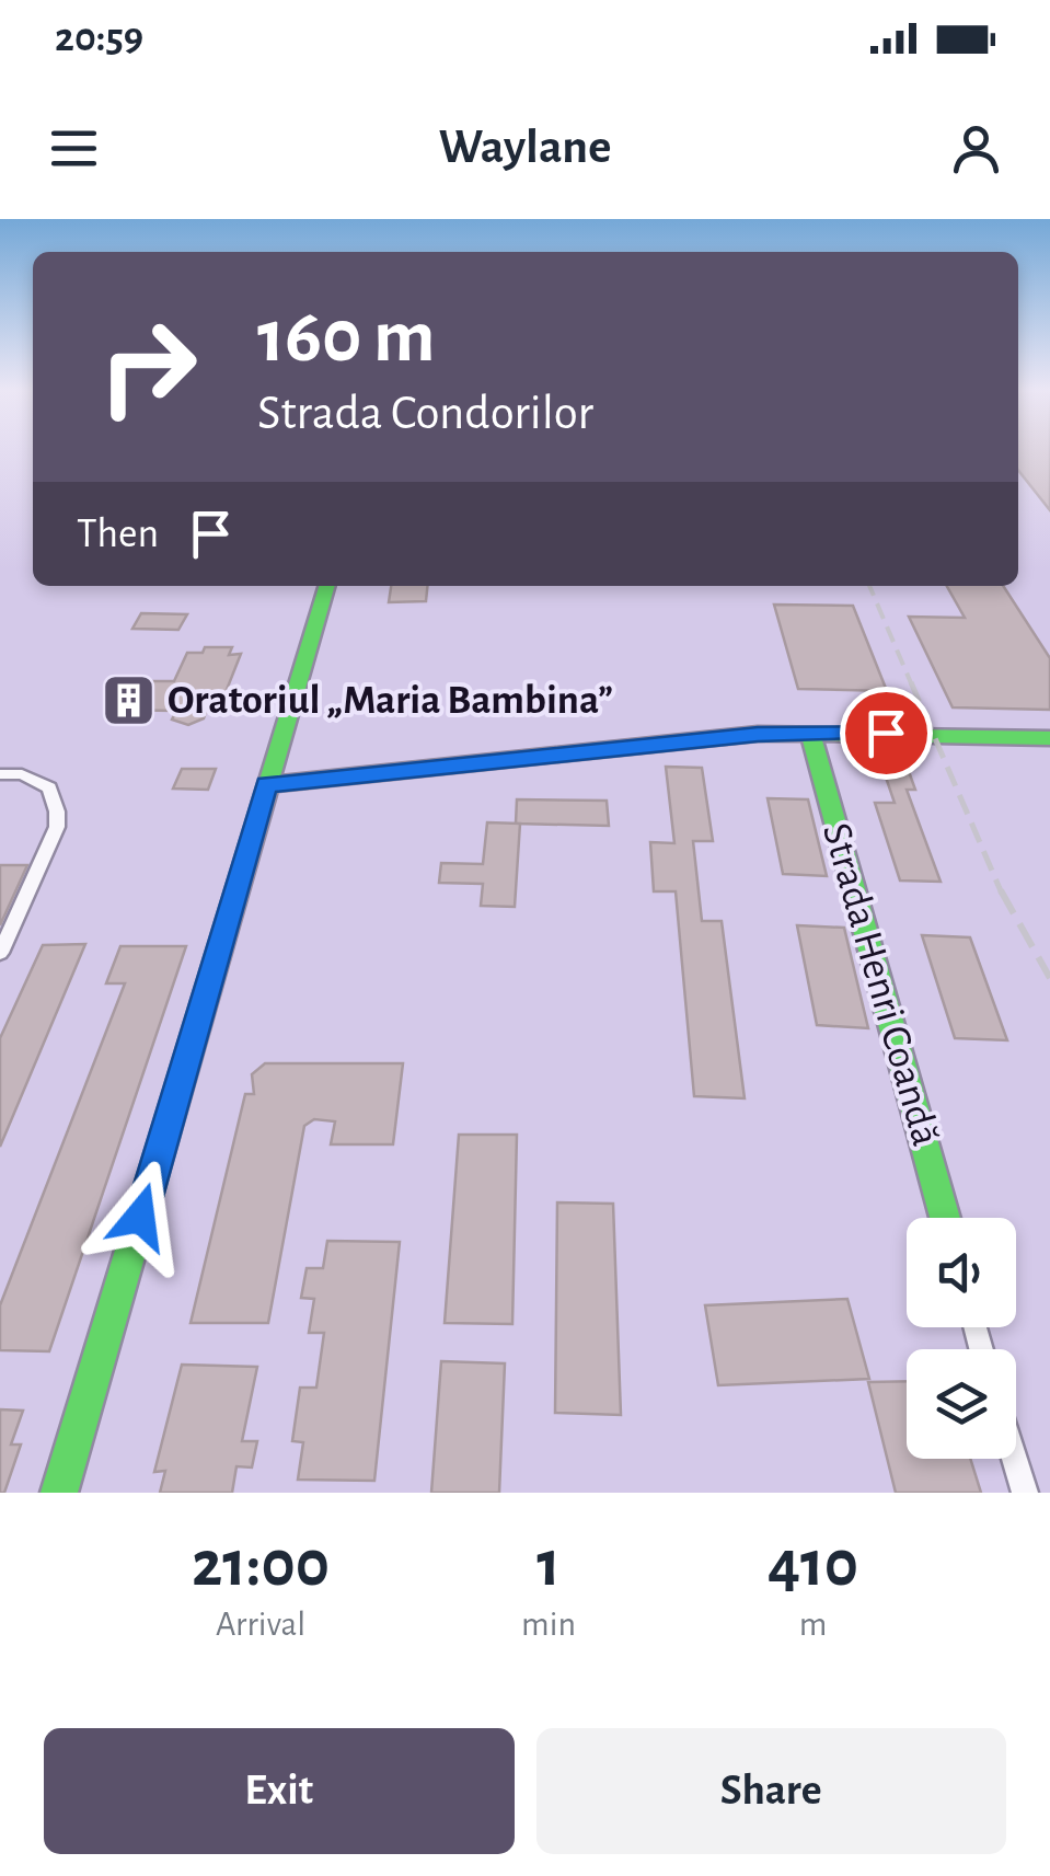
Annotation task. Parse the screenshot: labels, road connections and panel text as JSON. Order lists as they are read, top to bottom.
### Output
{
  "streets": {
    "street": ["Strada Henri Coandă"]
  },
  "places": {
    "building": ["Oratoriul „Maria Bambina”"]
  },
  "page": {
    "status": "20:59",
    "header": "Waylane",
    "turn": ["160 m", "Strada Condorilor"],
    "then": "Then",
    "eta": [
      "21:00",
      "Arrival",
      "1",
      "min",
      "410",
      "m"
    ],
    "buttons": ["Exit", "Share"]
  }
}
